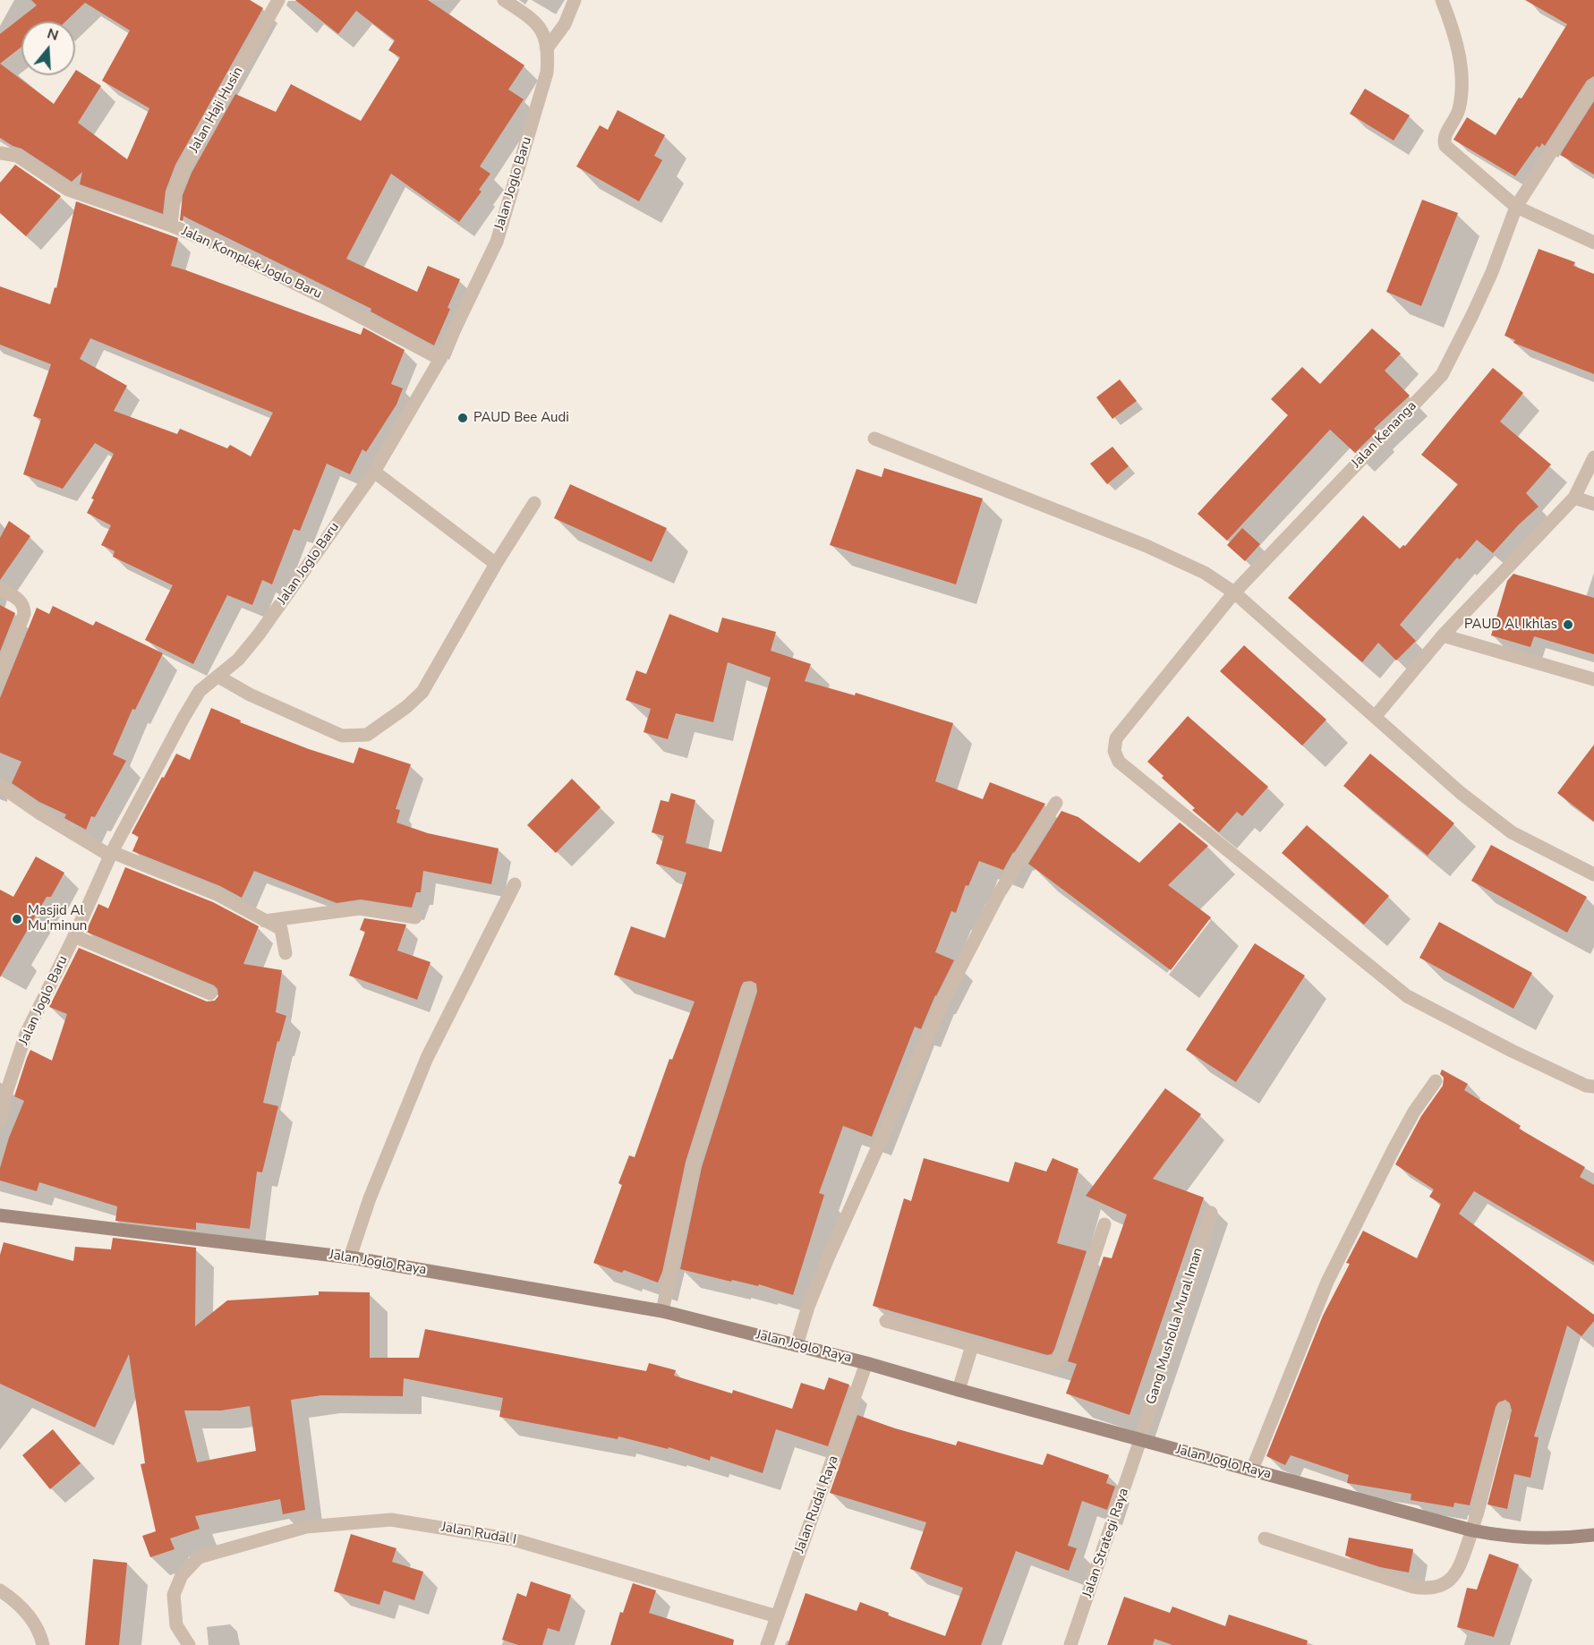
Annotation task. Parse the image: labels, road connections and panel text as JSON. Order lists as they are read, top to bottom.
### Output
{
  "streets": {
    "main road": ["Jalan Joglo Raya"],
    "street": [
      "Jalan Haji Husin",
      "Jalan Joglo Baru",
      "Jalan Komplek Joglo Baru",
      "Jalan Kenanga",
      "Gang Musholla Mural Iman",
      "Jalan Rudal Raya",
      "Jalan Rudal I",
      "Jalan Strategi Raya"
    ]
  },
  "crossings": [
    ["Jalan Haji Husin", "Jalan Komplek Joglo Baru"],
    ["Jalan Joglo Baru", "Jalan Komplek Joglo Baru"],
    ["Jalan Joglo Raya", "Gang Musholla Mural Iman"],
    ["Jalan Joglo Raya", "Jalan Rudal Raya"],
    ["Jalan Joglo Raya", "Jalan Strategi Raya"],
    ["Gang Musholla Mural Iman", "Jalan Strategi Raya"],
    ["Jalan Rudal Raya", "Jalan Rudal I"]
  ],
  "places": ["PAUD Bee Audi", "PAUD Al Ikhlas", "Masjid Al Mu'minun"],
  "north": "top"
}
